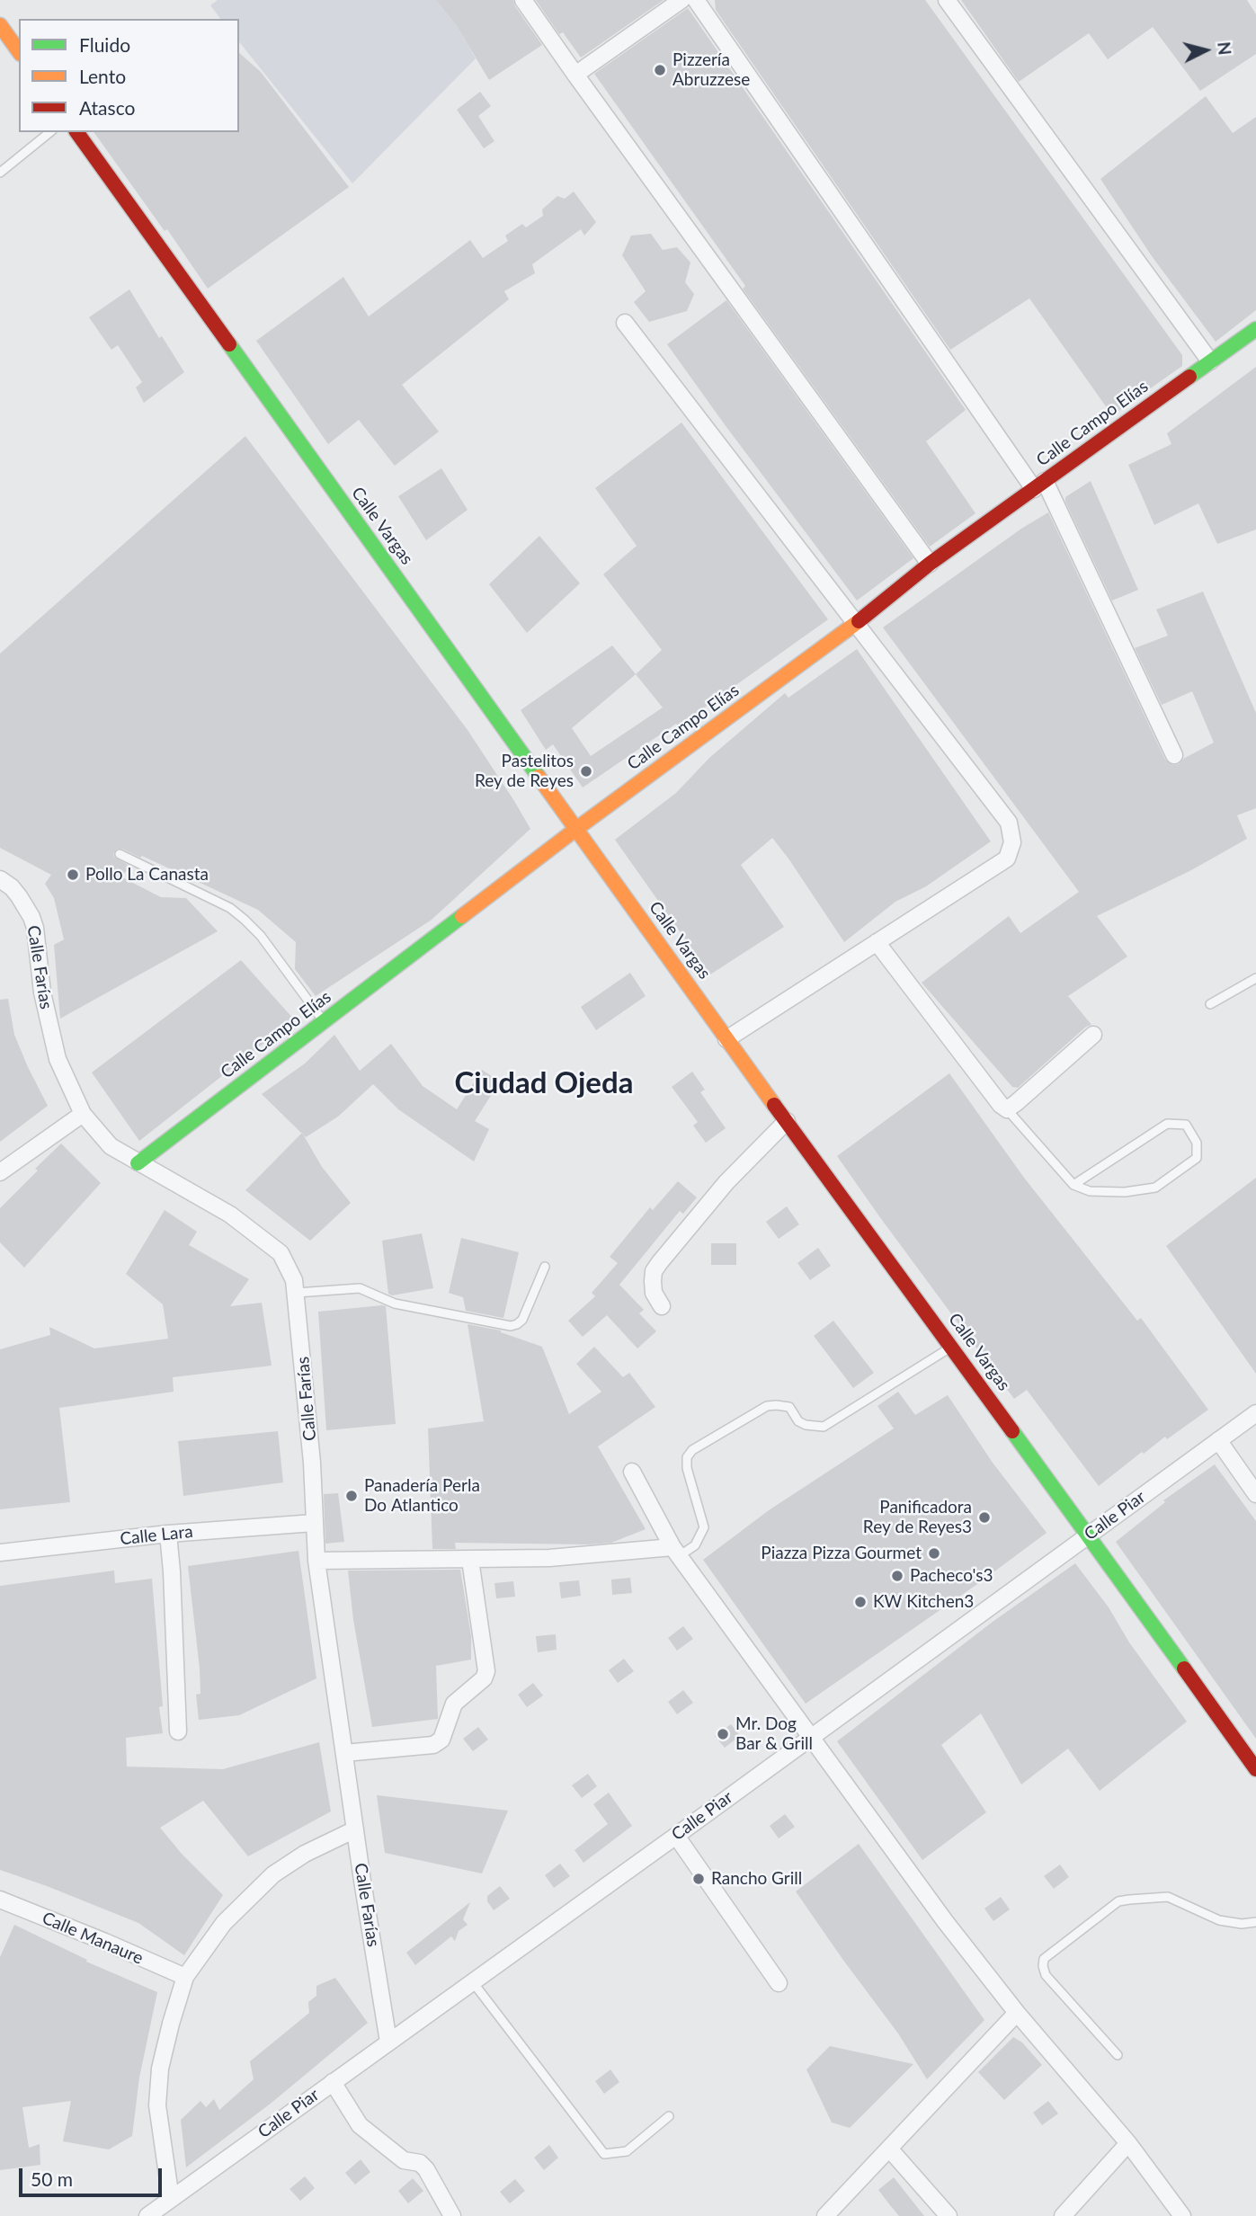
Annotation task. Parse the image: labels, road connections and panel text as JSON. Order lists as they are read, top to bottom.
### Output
{
  "streets": {
    "street": [
      "Calle Campo Elías",
      "Calle Vargas",
      "Calle Farías",
      "Calle Piar",
      "Calle Lara",
      "Calle Manaure"
    ]
  },
  "crossings": [
    ["Calle Campo Elías", "Calle Vargas"],
    ["Calle Campo Elías", "Calle Farías"],
    ["Calle Vargas", "Calle Piar"],
    ["Calle Farías", "Calle Piar"],
    ["Calle Farías", "Calle Lara"]
  ],
  "districts": ["Ciudad Ojeda"],
  "places": [
    "Pizzería Abruzzese",
    "Pastelitos Rey de Reyes",
    "Pollo La Canasta",
    "Panadería Perla Do Atlantico",
    "Panificadora Rey de Reyes3",
    "Piazza Pizza Gourmet",
    "Pacheco's3",
    "KW Kitchen3",
    "Mr. Dog Bar & Grill",
    "Rancho Grill"
  ],
  "legend": ["Fluido", "Lento", "Atasco"],
  "scale_bar": "50 m",
  "north": "right"
}
